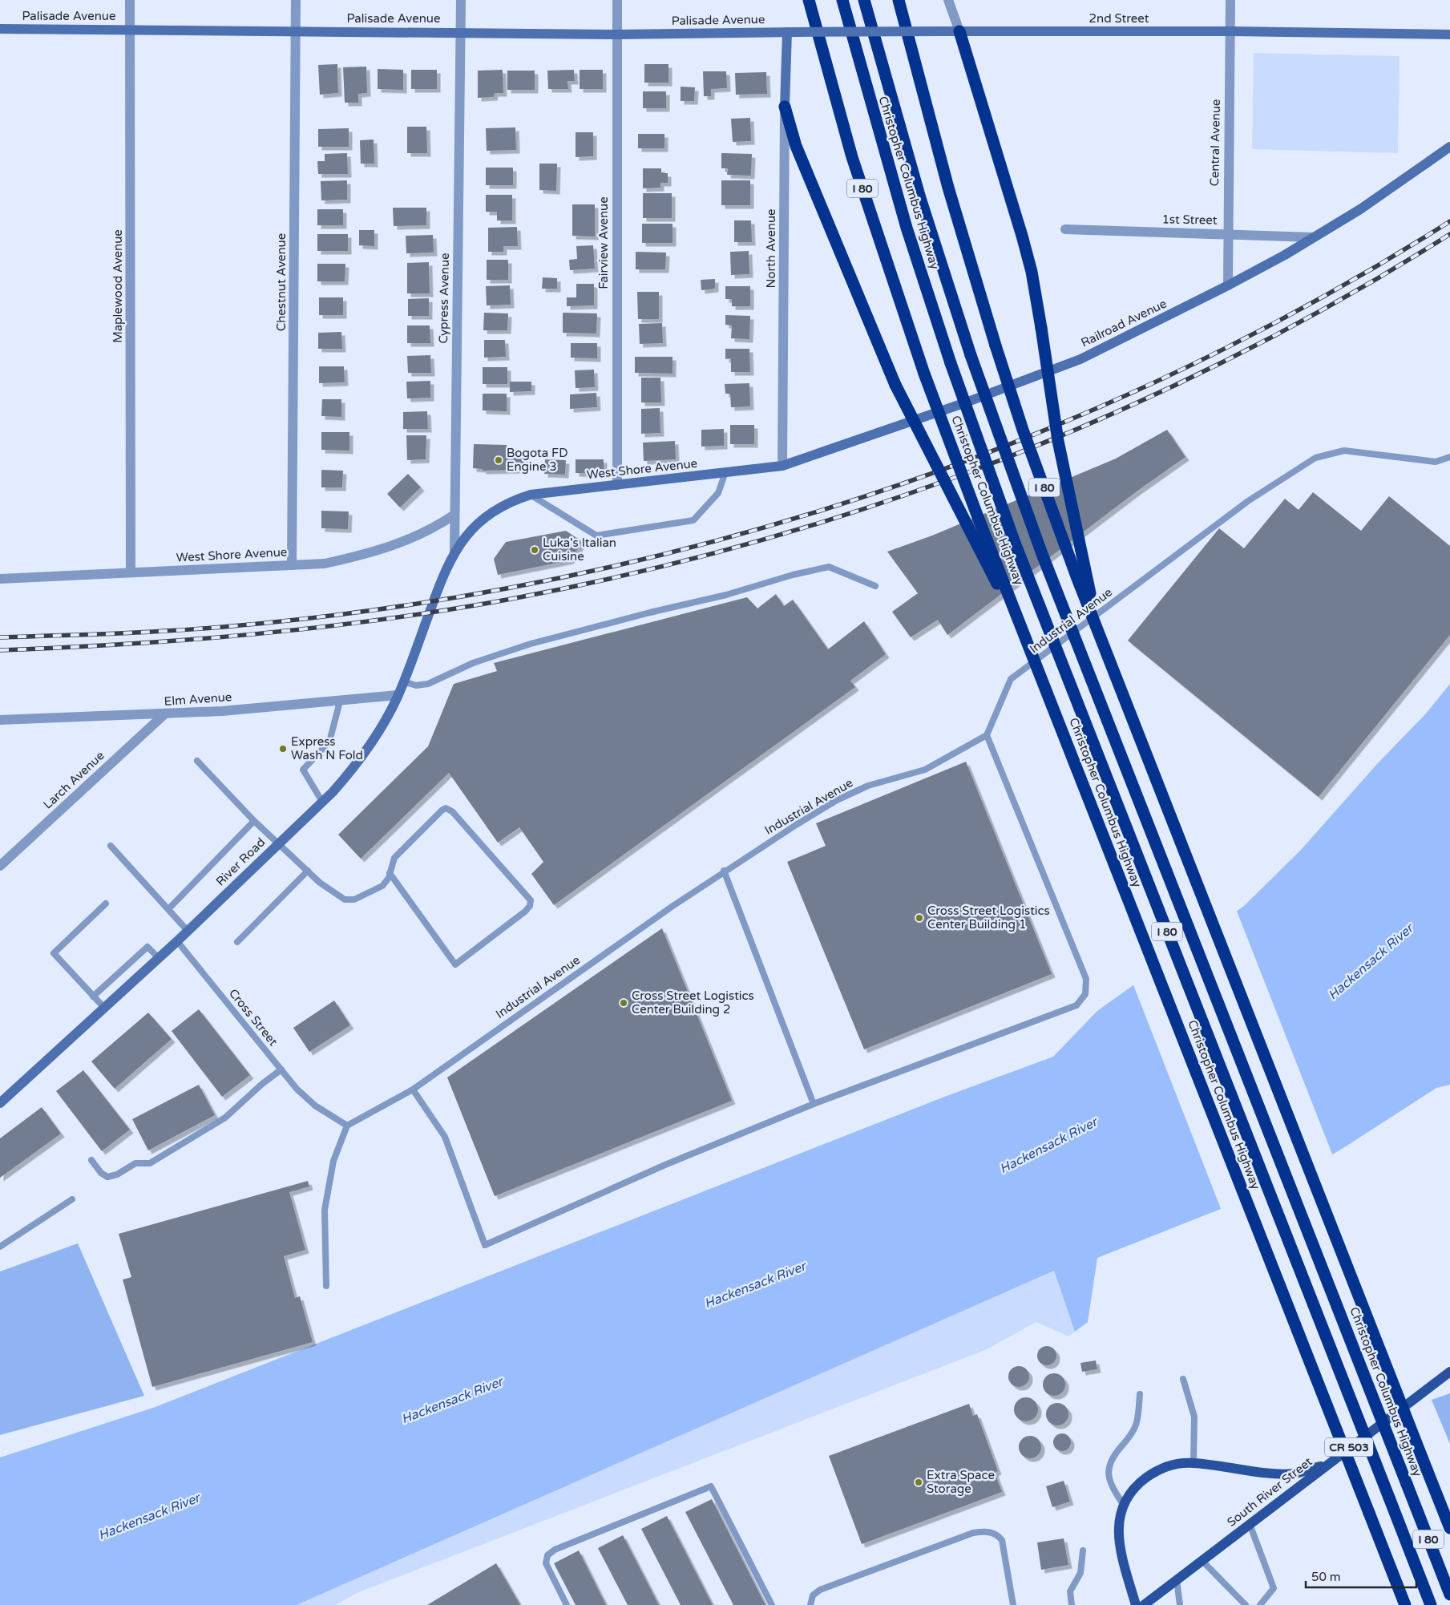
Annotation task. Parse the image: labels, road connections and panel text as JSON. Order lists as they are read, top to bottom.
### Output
{
  "streets": {
    "highway": ["Christopher Columbus Highway", "I 80"],
    "main road": [
      "Palisade Avenue",
      "2nd Street",
      "North Avenue",
      "Cypress Avenue",
      "Railroad Avenue",
      "West Shore Avenue",
      "River Road",
      "CR 503",
      "South River Street"
    ],
    "street": [
      "Central Avenue",
      "1st Street",
      "Fairview Avenue",
      "Chestnut Avenue",
      "Maplewood Avenue",
      "Elm Avenue",
      "Larch Avenue"
    ],
    "lane": ["Industrial Avenue", "Cross Street"]
  },
  "crossings": [
    ["Palisade Avenue", "2nd Street"],
    ["Palisade Avenue", "Fairview Avenue"],
    ["Palisade Avenue", "North Avenue"],
    ["Palisade Avenue", "Chestnut Avenue"],
    ["Palisade Avenue", "Maplewood Avenue"],
    ["Palisade Avenue", "Cypress Avenue"],
    ["2nd Street", "Central Avenue"],
    ["2nd Street", "North Avenue"],
    ["Central Avenue", "1st Street"],
    ["Central Avenue", "Railroad Avenue"],
    ["1st Street", "Railroad Avenue"],
    ["Fairview Avenue", "West Shore Avenue"],
    ["North Avenue", "Railroad Avenue"],
    ["North Avenue", "West Shore Avenue"],
    ["Chestnut Avenue", "West Shore Avenue"],
    ["Maplewood Avenue", "West Shore Avenue"],
    ["Cypress Avenue", "West Shore Avenue"],
    ["Cypress Avenue", "River Road"],
    ["Railroad Avenue", "West Shore Avenue"],
    ["Industrial Avenue", "Cross Street"],
    ["Elm Avenue", "Larch Avenue"],
    ["Elm Avenue", "River Road"],
    ["River Road", "Cross Street"]
  ],
  "water": ["Hackensack River"],
  "places": [
    "Bogota FD Engine 3",
    "Luka's Italian Cuisine",
    "Express Wash N Fold",
    "Cross Street Logistics Center Building 1",
    "Cross Street Logistics Center Building 2",
    "Extra Space Storage"
  ],
  "scale_bar": "50 m"
}
